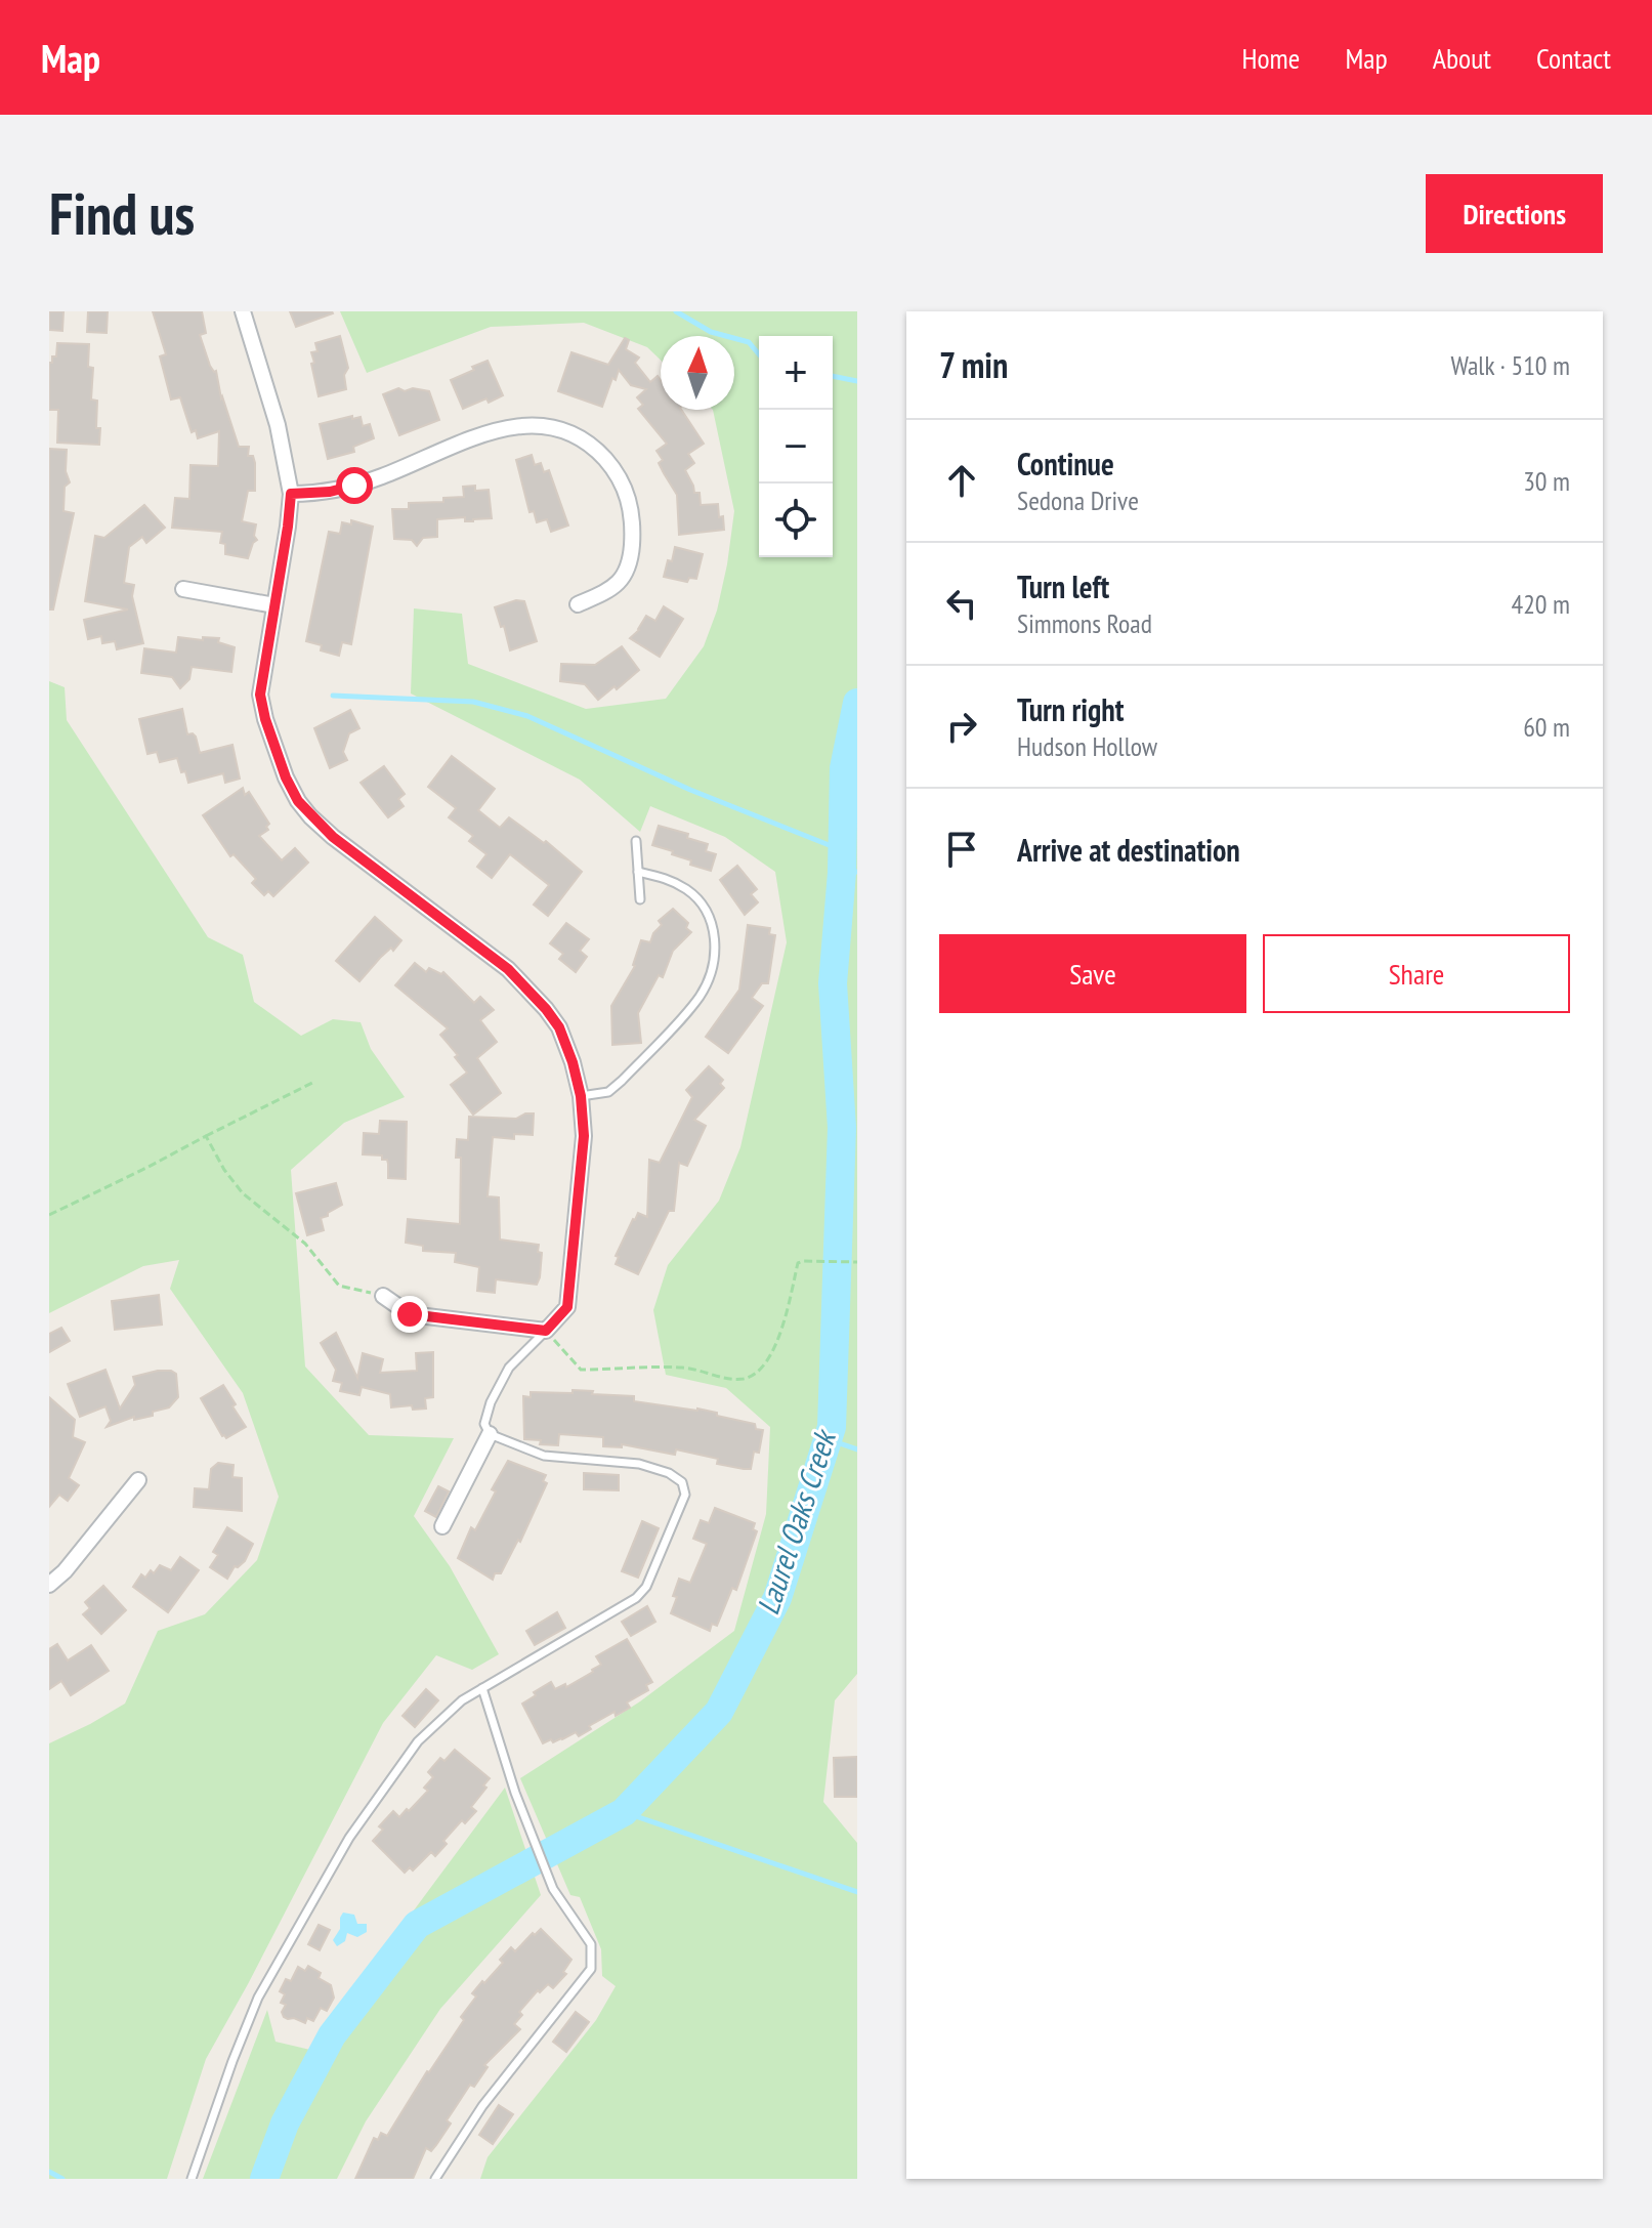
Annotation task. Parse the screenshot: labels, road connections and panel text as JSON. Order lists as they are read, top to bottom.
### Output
{
  "water": ["Laurel Oaks Creek"],
  "north": "top",
  "page": {
    "header": "Map",
    "nav": [
      "Home",
      "Map",
      "About",
      "Contact"
    ],
    "buttons": [
      "Directions",
      ["Save", "Share"]
    ],
    "title": "Find us",
    "heading": ["7 min", "Walk · 510 m"],
    "map_buttons": ["+", "−"],
    "list": [
      ["Continue", "Sedona Drive", "30 m"],
      ["Turn left", "Simmons Road", "420 m"],
      ["Turn right", "Hudson Hollow", "60 m"],
      "Arrive at destination"
    ]
  }
}
